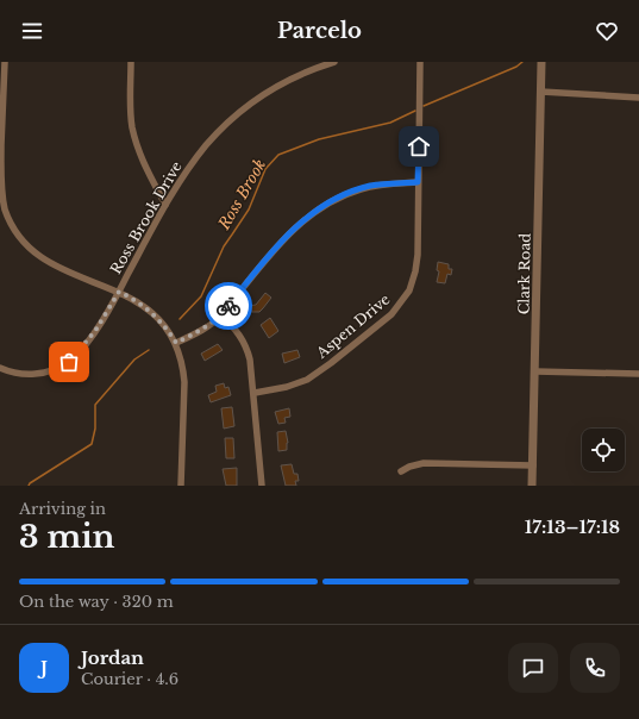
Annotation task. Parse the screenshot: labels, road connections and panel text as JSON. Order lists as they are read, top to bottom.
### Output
{
  "streets": {
    "street": ["Ross Brook Drive", "Clark Road", "Aspen Drive"]
  },
  "water": ["Ross Brook"],
  "page": {
    "header": "Parcelo",
    "heading": ["3 min", "Arriving in", "17:13–17:18"],
    "panel": ["Jordan", "Courier · 4.6"],
    "bar": "On the way · 320 m",
    "round": "J"
  }
}
